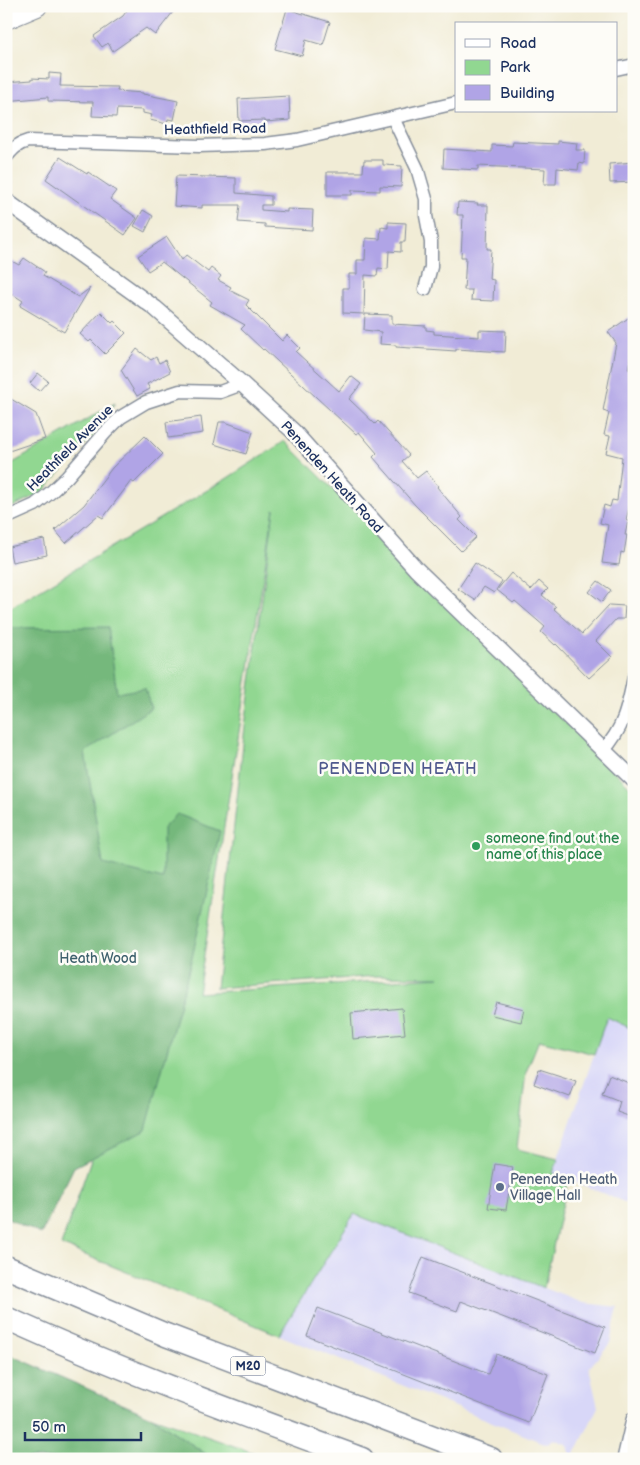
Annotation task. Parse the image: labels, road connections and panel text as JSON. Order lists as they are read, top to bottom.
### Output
{
  "streets": {
    "highway": ["M20"],
    "street": ["Heathfield Road", "Heathfield Avenue", "Penenden Heath Road"]
  },
  "crossings": [
    ["Heathfield Avenue", "Penenden Heath Road"]
  ],
  "districts": ["PENENDEN HEATH"],
  "parks": ["Heath Wood"],
  "places": ["someone find out the name of this place", "Penenden Heath Village Hall"],
  "legend": ["Road", "Park", "Building"],
  "scale_bar": "50 m"
}
